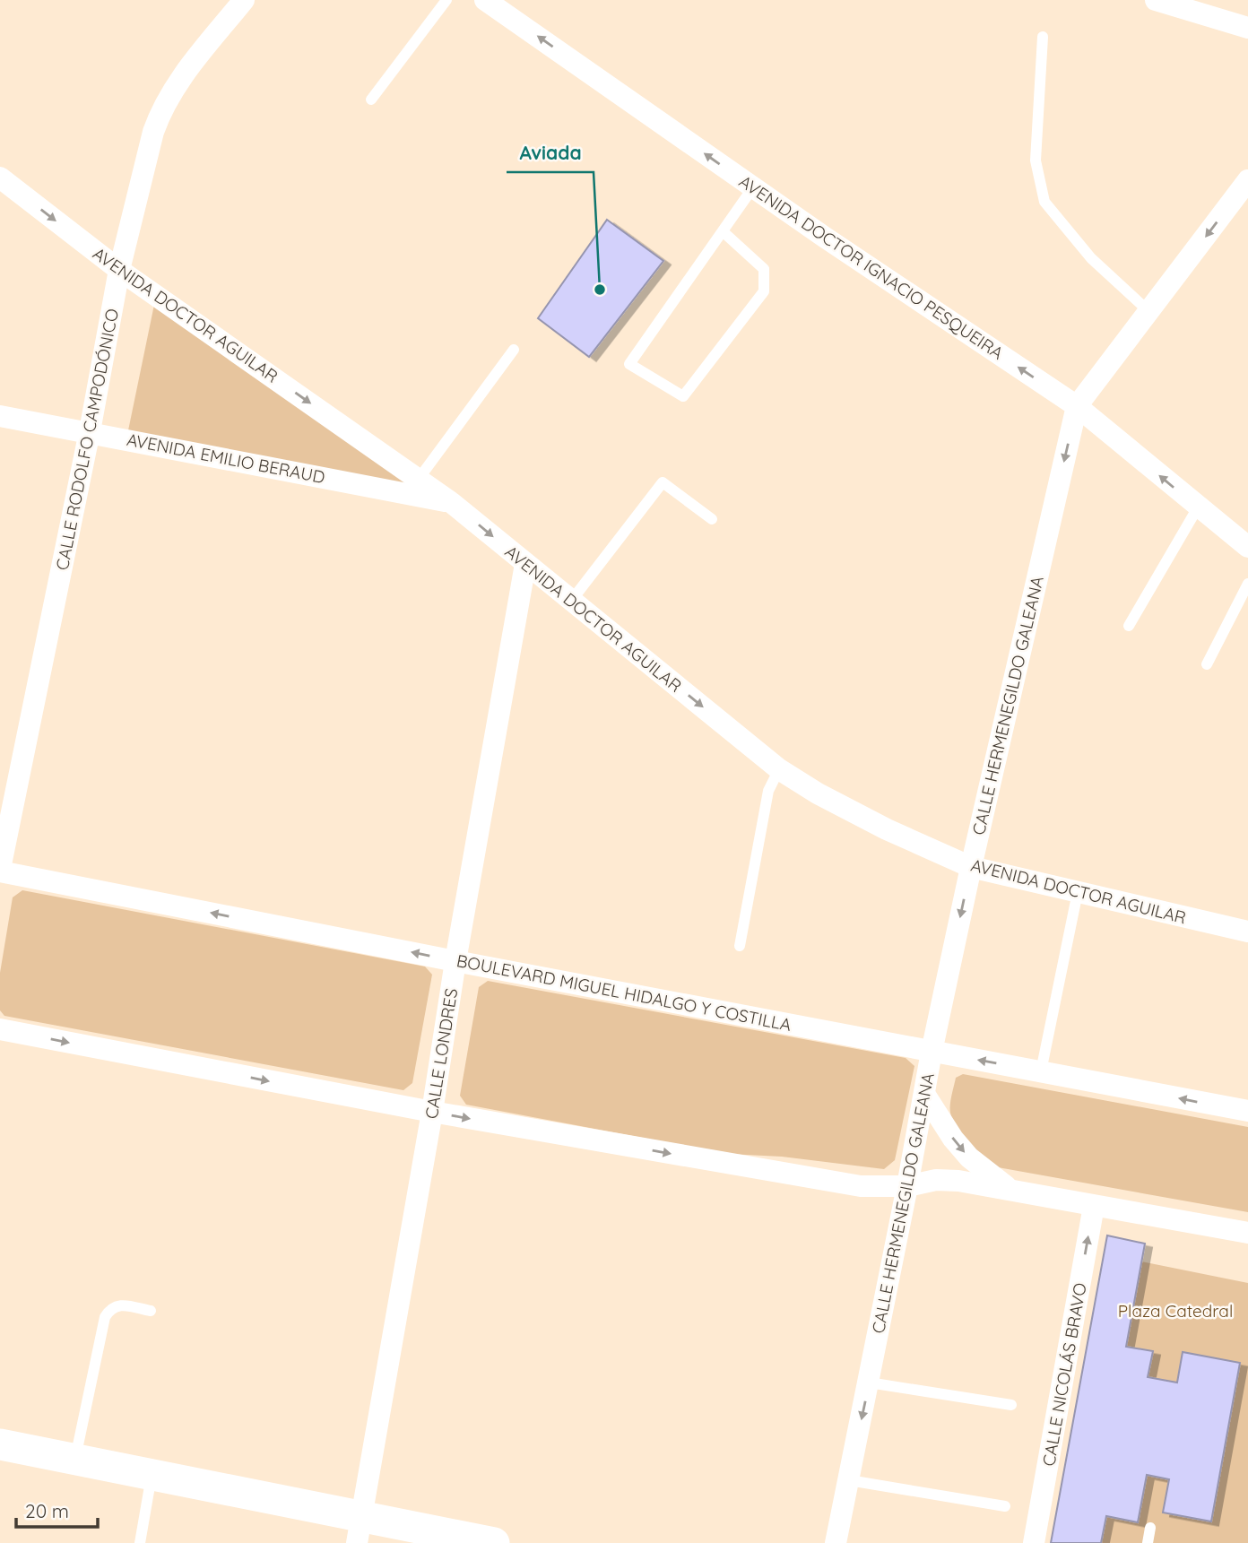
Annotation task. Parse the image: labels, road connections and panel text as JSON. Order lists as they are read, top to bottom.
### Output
{
  "streets": {
    "street": [
      "AVENIDA DOCTOR IGNACIO PESQUEIRA",
      "AVENIDA DOCTOR AGUILAR",
      "CALLE RODOLFO CAMPODÓNICO",
      "AVENIDA EMILIO BERAUD",
      "CALLE HERMENEGILDO GALEANA",
      "BOULEVARD MIGUEL HIDALGO Y COSTILLA",
      "CALLE LONDRES",
      "CALLE NICOLÁS BRAVO"
    ]
  },
  "crossings": [
    ["AVENIDA DOCTOR IGNACIO PESQUEIRA", "CALLE HERMENEGILDO GALEANA"],
    ["AVENIDA DOCTOR AGUILAR", "CALLE RODOLFO CAMPODÓNICO"],
    ["AVENIDA DOCTOR AGUILAR", "AVENIDA EMILIO BERAUD"],
    ["AVENIDA DOCTOR AGUILAR", "CALLE HERMENEGILDO GALEANA"],
    ["AVENIDA DOCTOR AGUILAR", "CALLE LONDRES"],
    ["CALLE RODOLFO CAMPODÓNICO", "AVENIDA EMILIO BERAUD"],
    ["CALLE RODOLFO CAMPODÓNICO", "BOULEVARD MIGUEL HIDALGO Y COSTILLA"],
    ["CALLE HERMENEGILDO GALEANA", "BOULEVARD MIGUEL HIDALGO Y COSTILLA"],
    ["BOULEVARD MIGUEL HIDALGO Y COSTILLA", "CALLE LONDRES"]
  ],
  "one_way": [
    "AVENIDA DOCTOR IGNACIO PESQUEIRA",
    "AVENIDA DOCTOR AGUILAR",
    "CALLE HERMENEGILDO GALEANA",
    "CALLE NICOLÁS BRAVO"
  ],
  "parks": ["Plaza Catedral"],
  "places": ["Aviada"],
  "scale_bar": "20 m"
}
